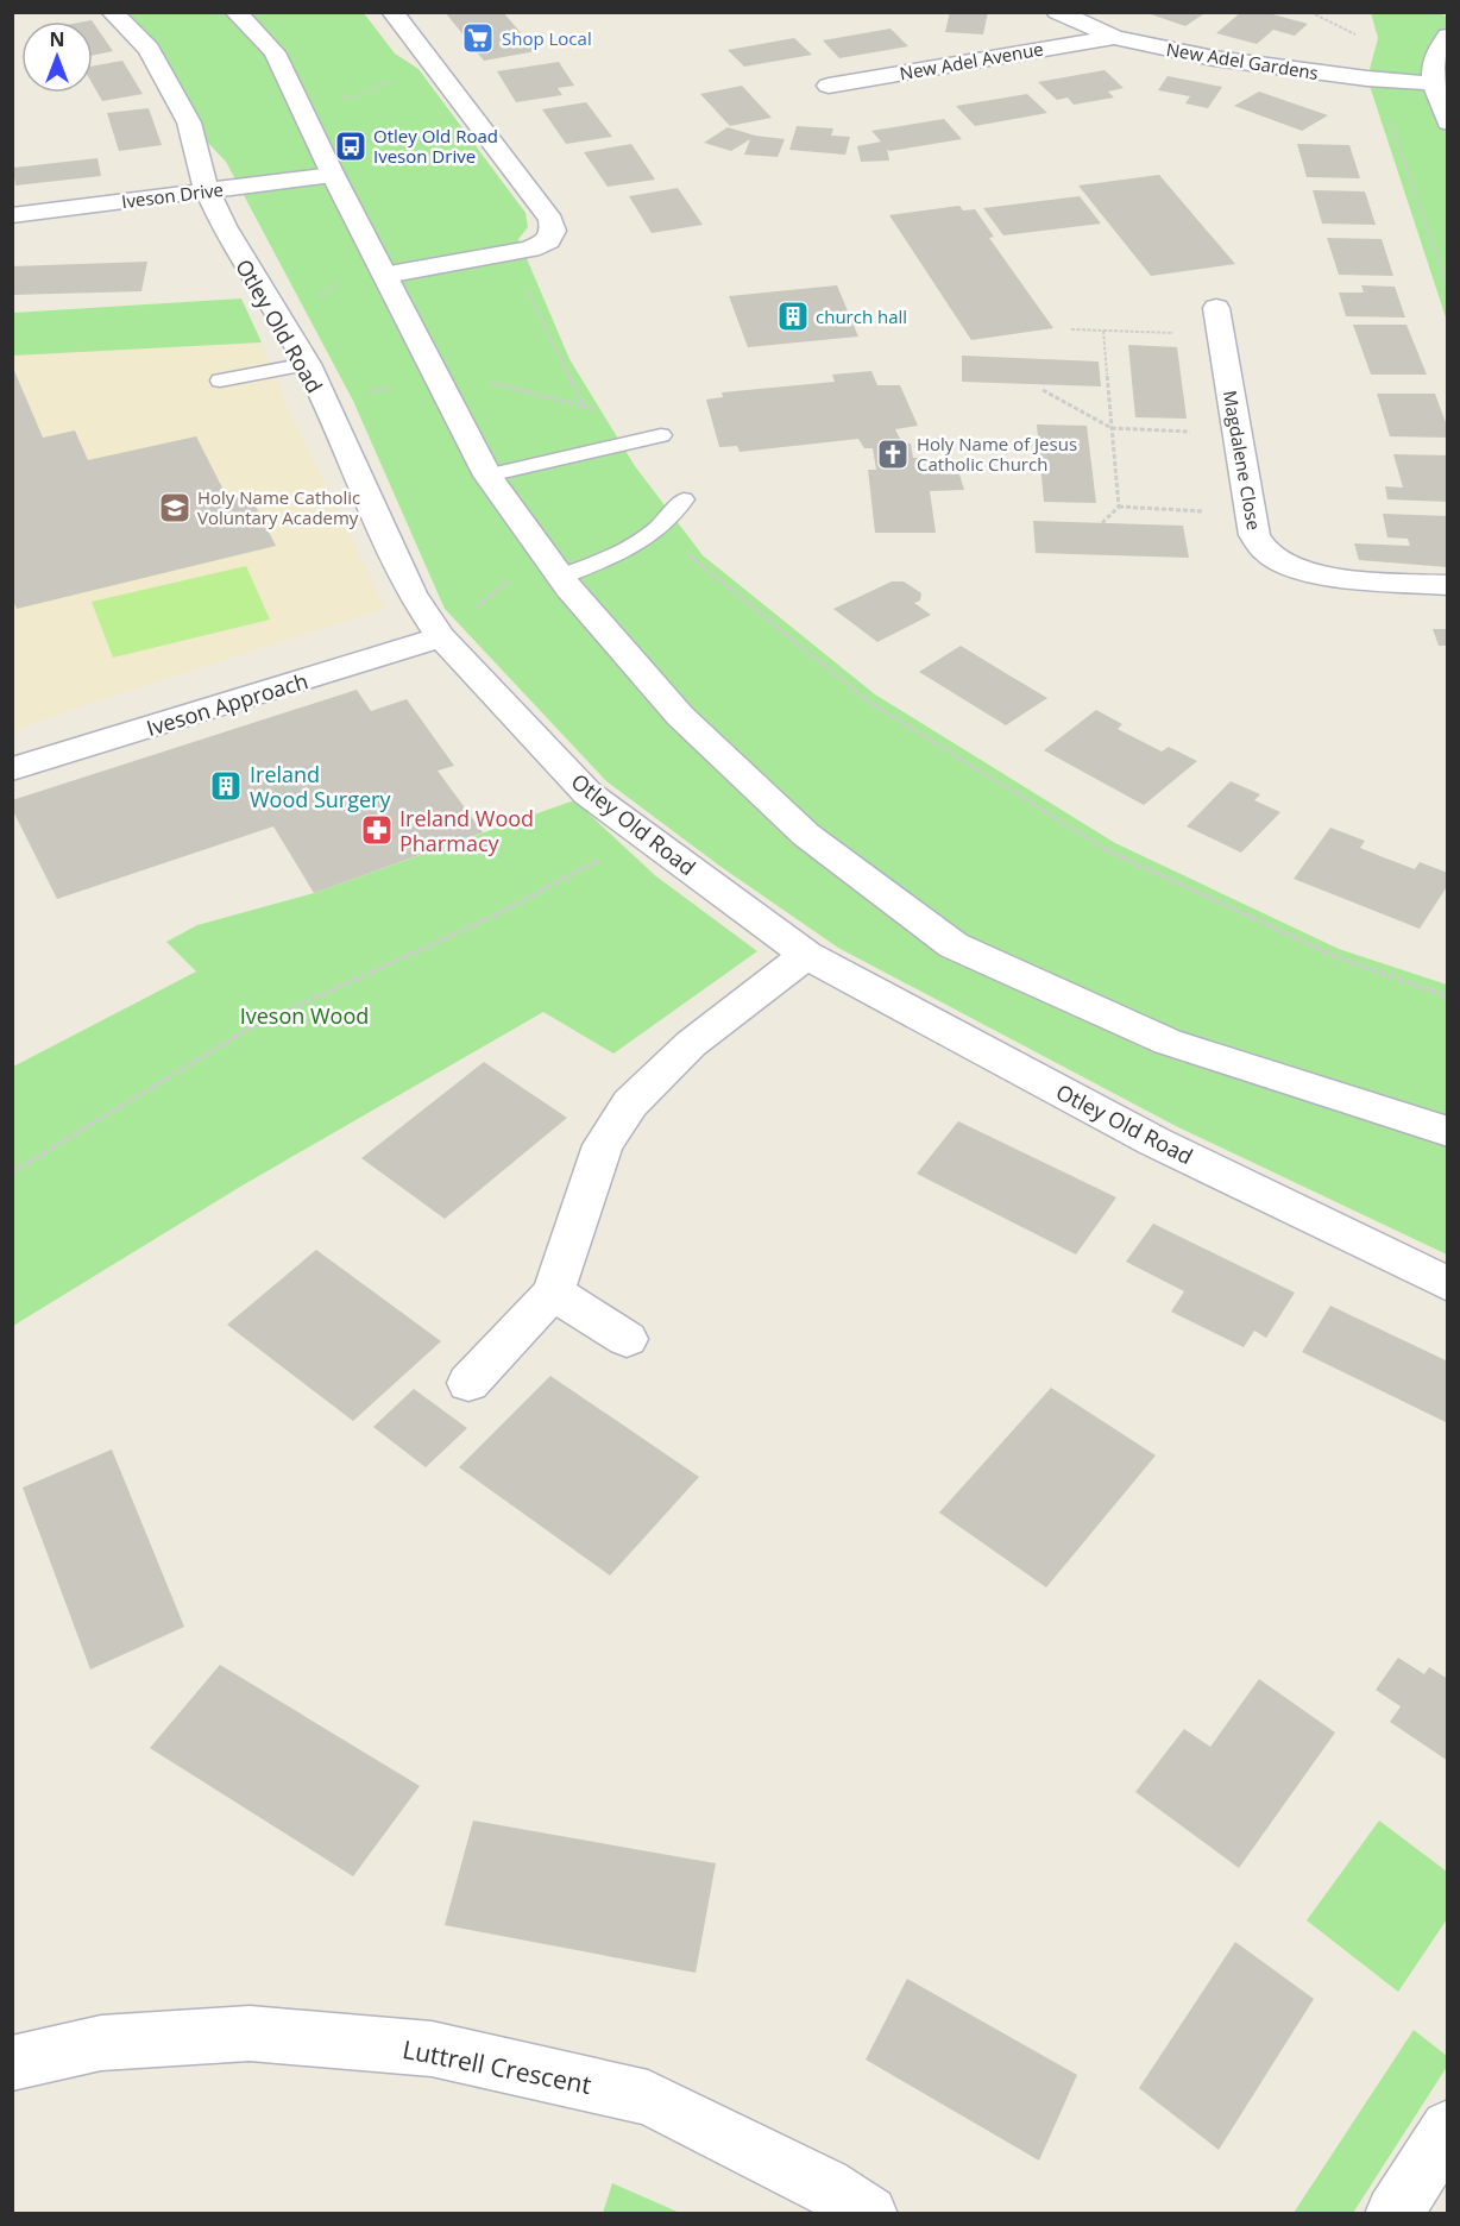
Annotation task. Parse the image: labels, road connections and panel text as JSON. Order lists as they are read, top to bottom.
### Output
{
  "streets": {
    "street": [
      "New Adel Avenue",
      "New Adel Gardens",
      "Iveson Drive",
      "Otley Old Road",
      "Magdalene Close",
      "Iveson Approach",
      "Luttrell Crescent"
    ]
  },
  "crossings": [
    ["New Adel Avenue", "New Adel Gardens"],
    ["Iveson Drive", "Otley Old Road"],
    ["Otley Old Road", "Iveson Approach"]
  ],
  "parks": ["Iveson Wood"],
  "places": {
    "supermarket": ["Shop Local"],
    "bus stop": ["Otley Old Road Iveson Drive"],
    "building": ["church hall", "Ireland Wood Surgery"],
    "church": ["Holy Name of Jesus Catholic Church"],
    "school or university": ["Holy Name Catholic Voluntary Academy"],
    "pharmacy": ["Ireland Wood Pharmacy"]
  },
  "north": "top"
}
